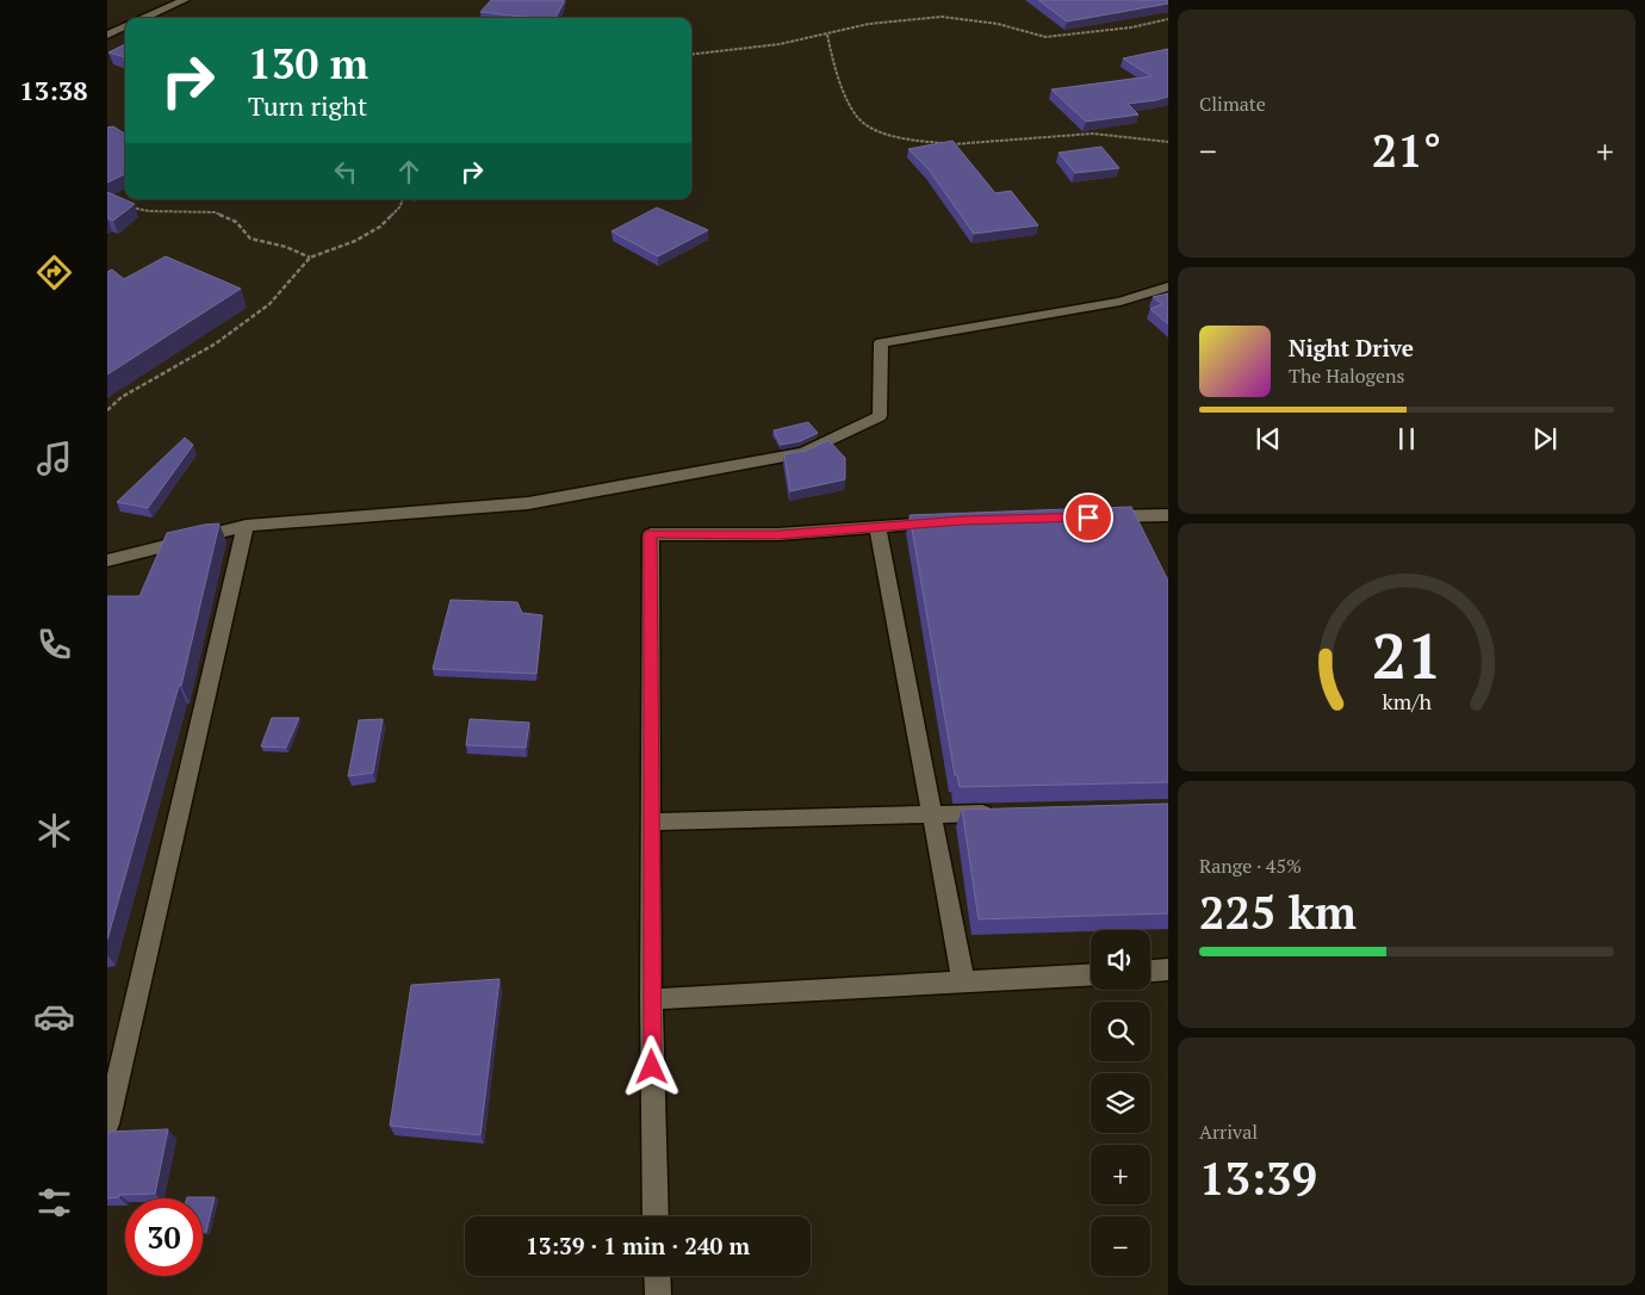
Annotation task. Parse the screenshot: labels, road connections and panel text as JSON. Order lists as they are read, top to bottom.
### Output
{
  "page": {
    "tabs": "13:38",
    "tile": [
      "Climate",
      ["Range · 45%", "225 km"],
      ["Arrival", "13:39"]
    ],
    "turn": ["130 m", "Turn right"],
    "heat": ["−", "21°", "+"],
    "song": ["Night Drive", "The Halogens"],
    "map_buttons": ["+", "−"],
    "limit": "30",
    "trip": "13:39 · 1 min · 240 m",
    "gauge": ["21", "km/h"]
  }
}
